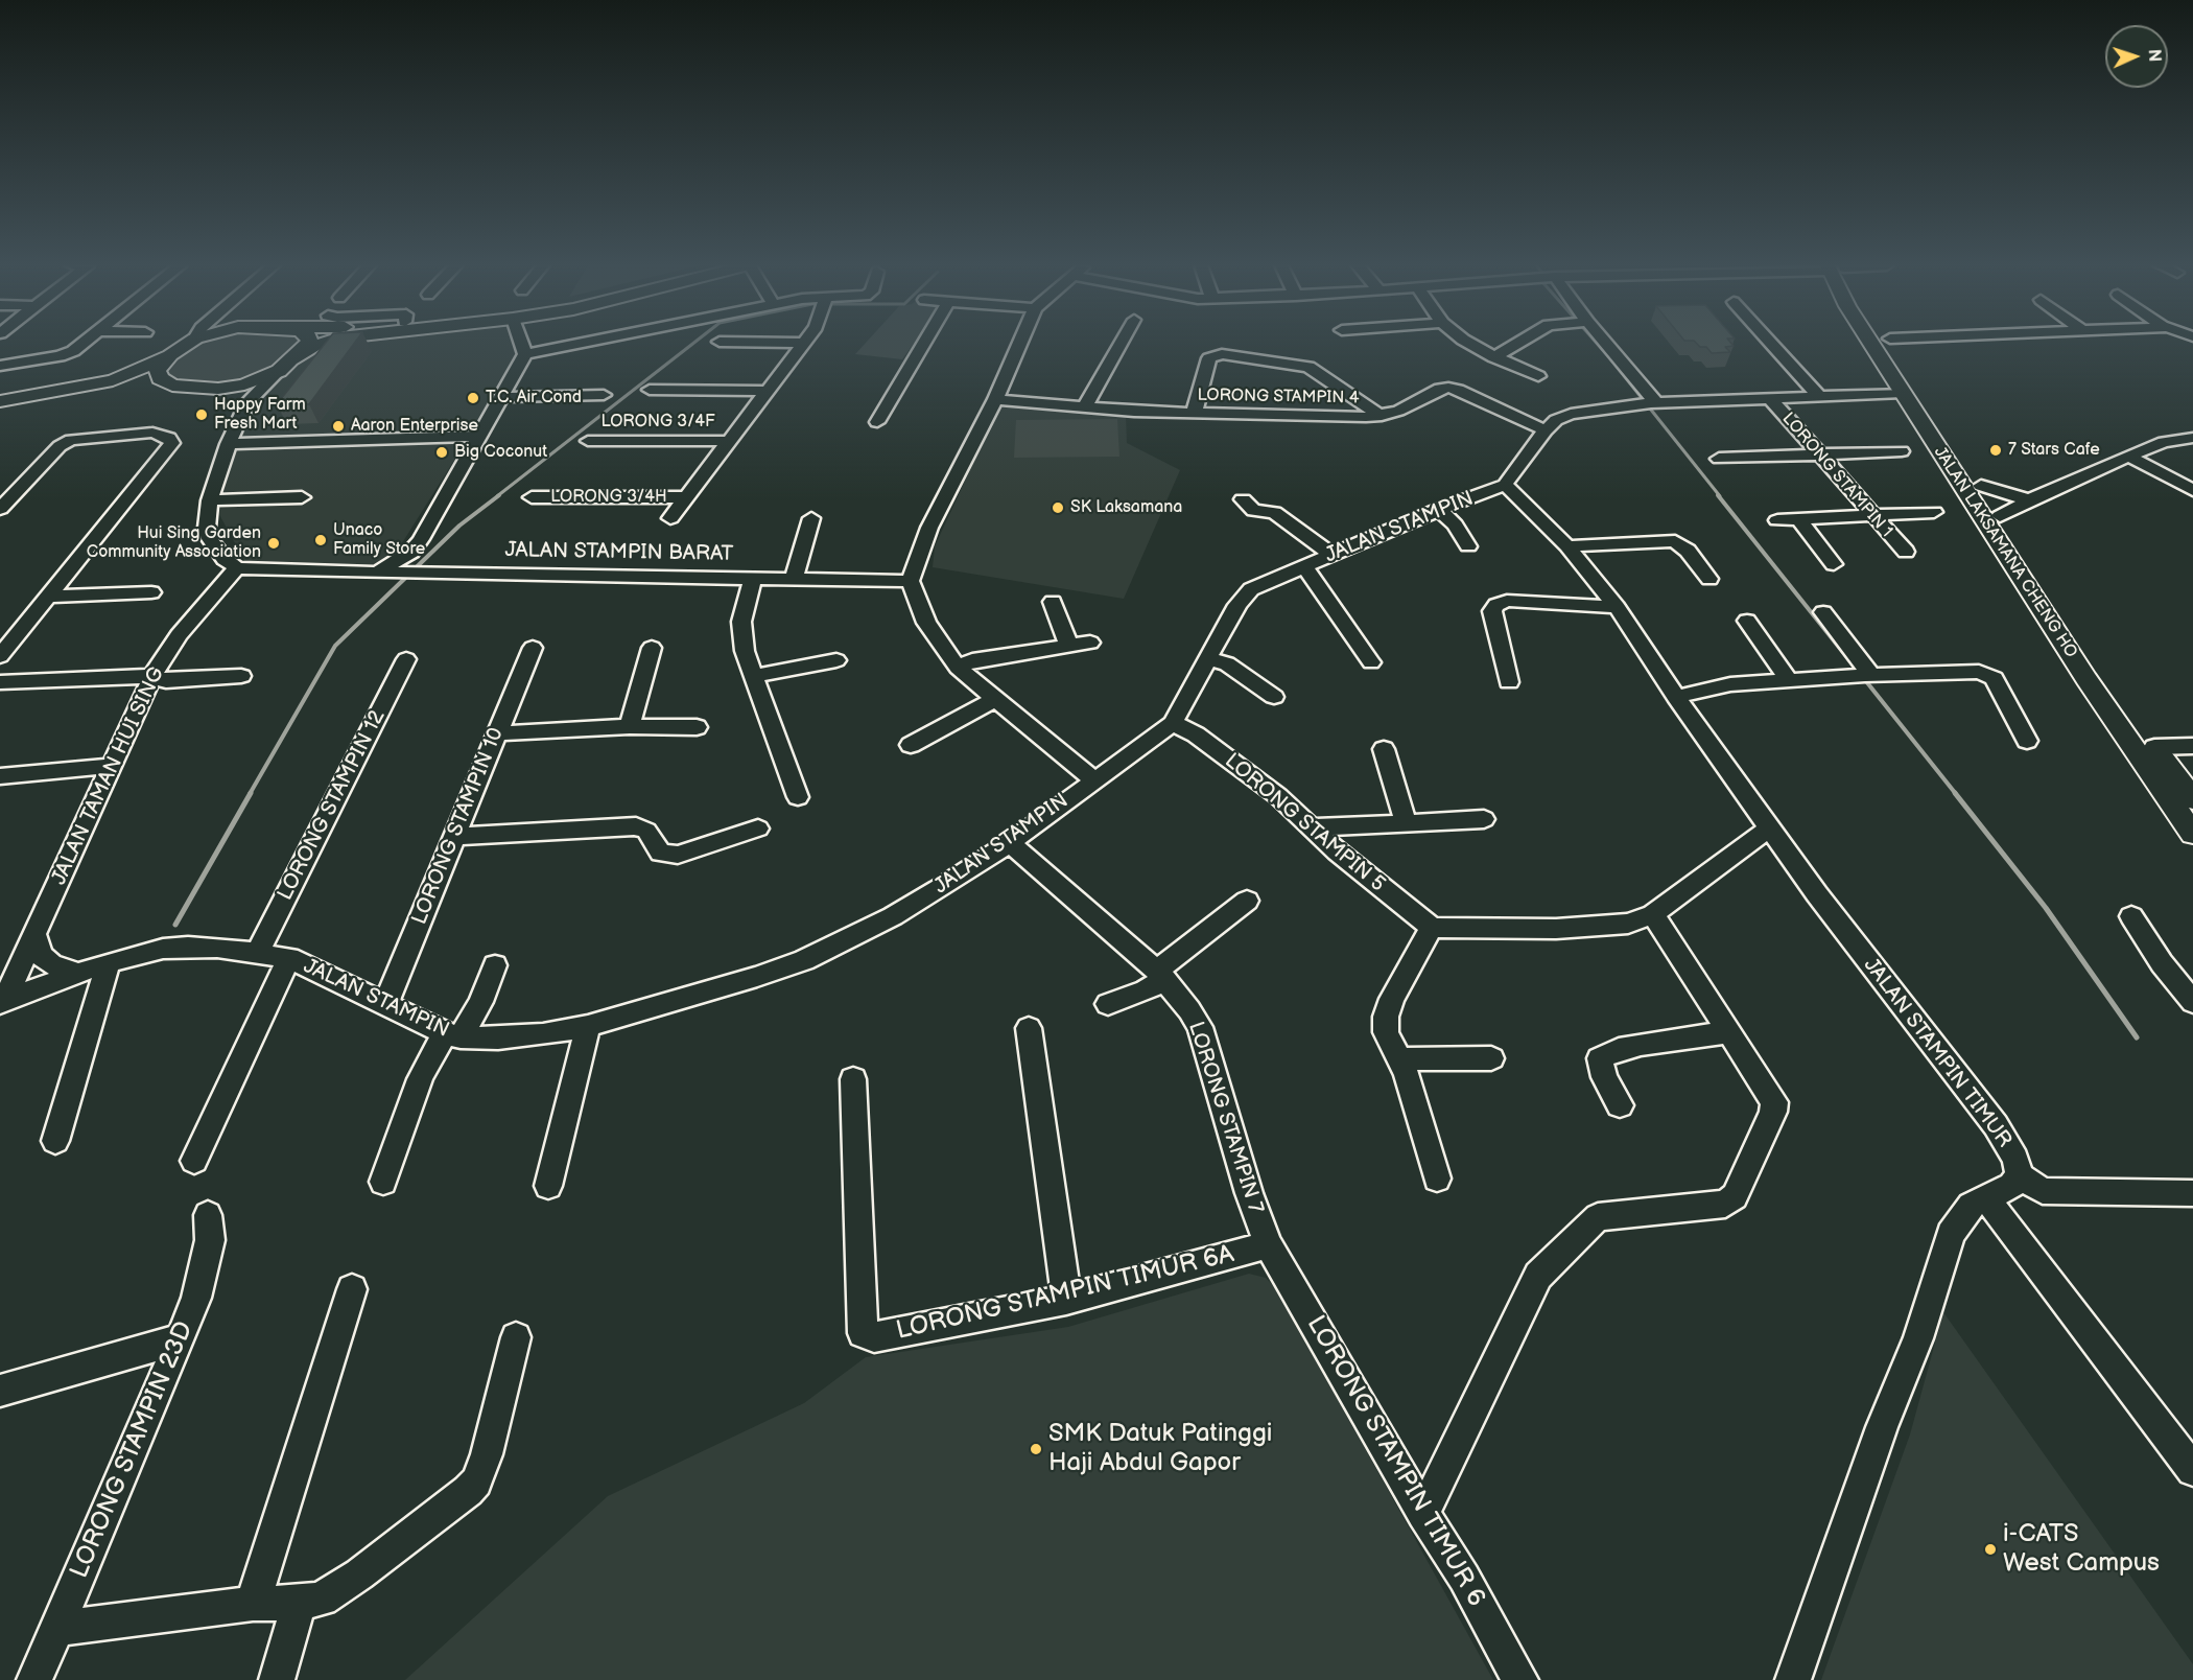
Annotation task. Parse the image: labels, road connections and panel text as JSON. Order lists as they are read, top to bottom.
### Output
{
  "streets": {
    "main road": ["JALAN LAKSAMANA CHENG HO"],
    "street": [
      "LORONG STAMPIN 4",
      "LORONG 3/4F",
      "LORONG STAMPIN 1",
      "LORONG 3/4H",
      "JALAN STAMPIN",
      "JALAN STAMPIN BARAT",
      "JALAN TAMAN HUI SING",
      "LORONG STAMPIN 12",
      "LORONG STAMPIN 5",
      "LORONG STAMPIN 10",
      "JALAN STAMPIN TIMUR",
      "LORONG STAMPIN 7",
      "LORONG STAMPIN TIMUR 6A",
      "LORONG STAMPIN 23D",
      "LORONG STAMPIN TIMUR 6"
    ]
  },
  "crossings": [
    ["JALAN STAMPIN", "JALAN TAMAN HUI SING"],
    ["JALAN STAMPIN", "LORONG STAMPIN 12"],
    ["JALAN STAMPIN", "LORONG STAMPIN 5"],
    ["JALAN STAMPIN", "LORONG STAMPIN 10"],
    ["JALAN STAMPIN", "JALAN STAMPIN TIMUR"],
    ["JALAN STAMPIN", "LORONG STAMPIN 7"],
    ["JALAN STAMPIN BARAT", "JALAN TAMAN HUI SING"],
    ["LORONG STAMPIN 7", "LORONG STAMPIN TIMUR 6A"],
    ["LORONG STAMPIN 7", "LORONG STAMPIN TIMUR 6"],
    ["LORONG STAMPIN TIMUR 6A", "LORONG STAMPIN TIMUR 6"]
  ],
  "places": [
    "T.C. Air Cond",
    "Happy Farm Fresh Mart",
    "Aaron Enterprise",
    "7 Stars Cafe",
    "Big Coconut",
    "SK Laksamana",
    "Unaco Family Store",
    "Hui Sing Garden Community Association",
    "SMK Datuk Patinggi Haji Abdul Gapor",
    "i-CATS West Campus"
  ],
  "north": "right"
}
